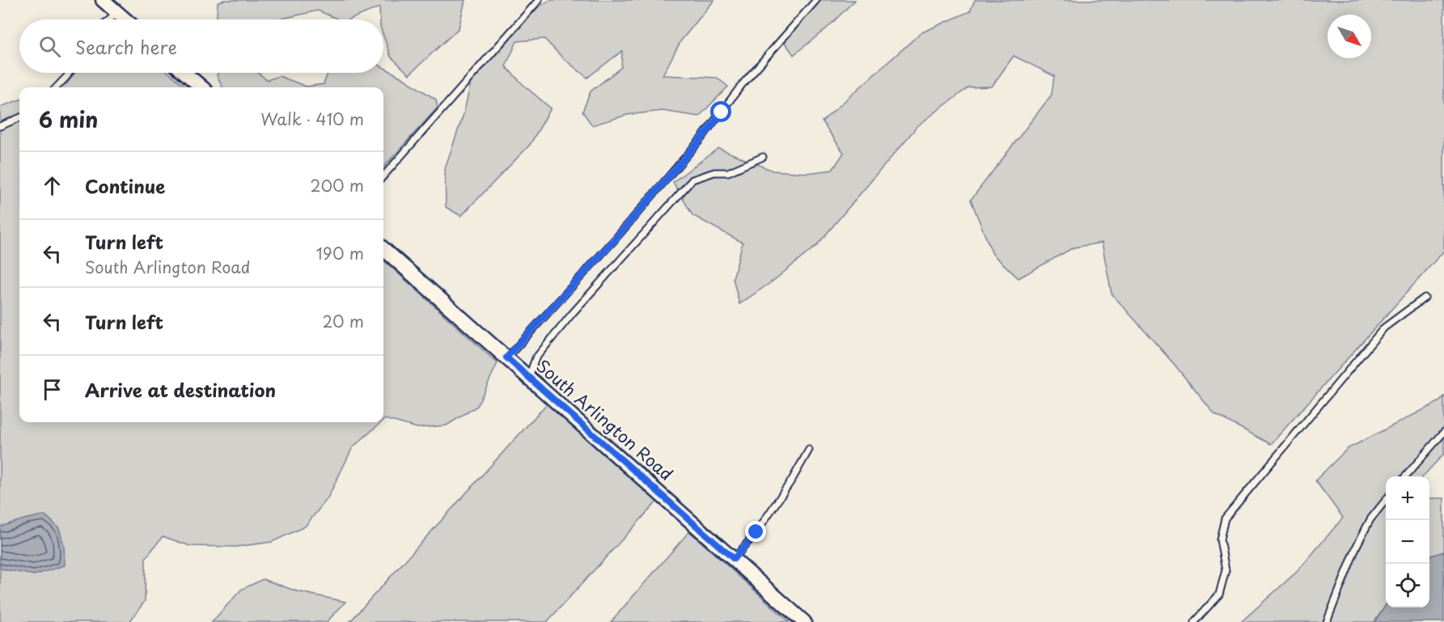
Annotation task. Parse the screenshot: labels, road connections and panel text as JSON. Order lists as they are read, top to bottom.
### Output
{
  "streets": {
    "street": ["South Arlington Road"]
  },
  "north": "bottom right",
  "page": {
    "search": "Search here",
    "heading": ["6 min", "Walk · 410 m"],
    "list": [
      ["Continue", "200 m"],
      ["Turn left", "South Arlington Road", "190 m"],
      ["Turn left", "20 m"],
      "Arrive at destination"
    ],
    "map_buttons": ["+", "−"]
  }
}
